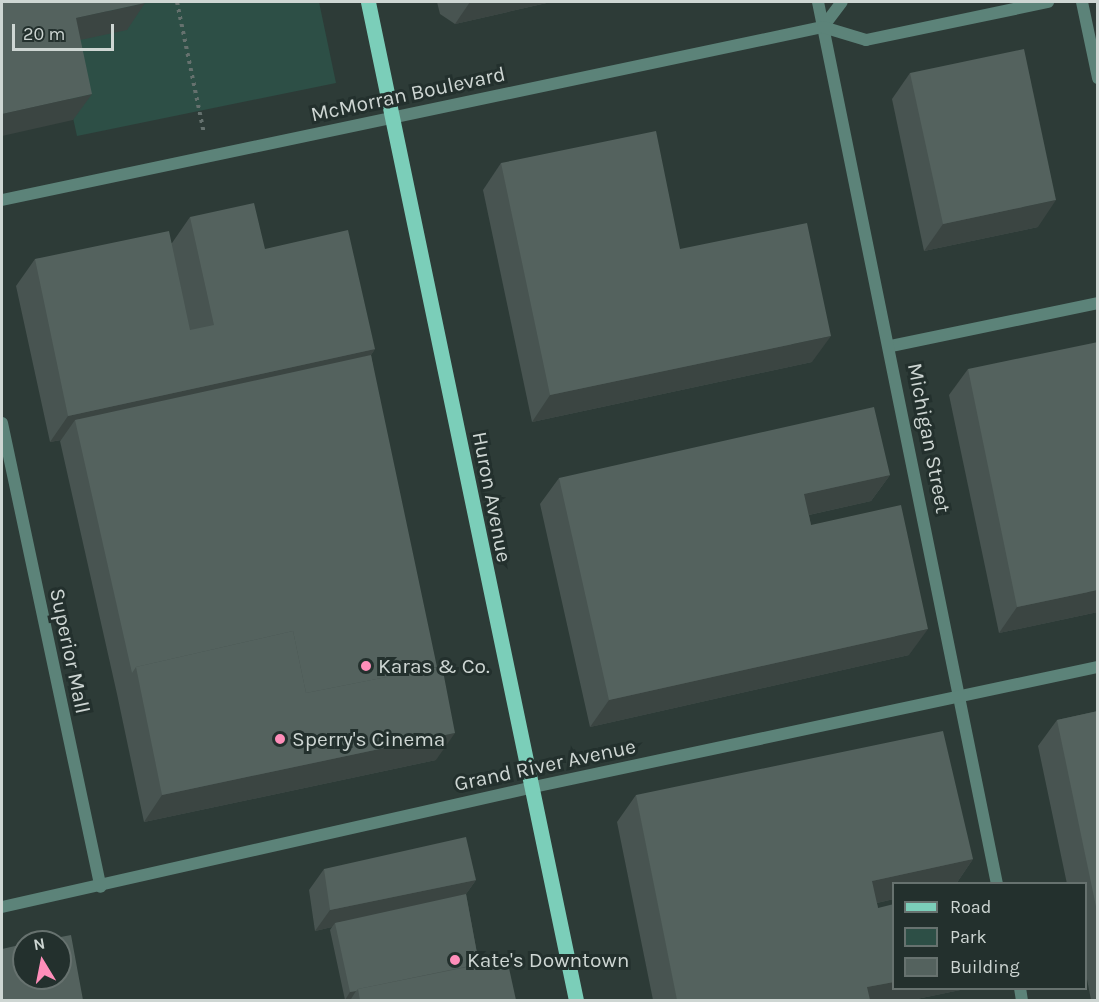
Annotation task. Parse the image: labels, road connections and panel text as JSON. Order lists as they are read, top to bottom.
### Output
{
  "streets": {
    "main road": ["Huron Avenue"],
    "street": [
      "McMorran Boulevard",
      "Michigan Street",
      "Superior Mall",
      "Grand River Avenue"
    ]
  },
  "crossings": [
    ["McMorran Boulevard", "Michigan Street"],
    ["McMorran Boulevard", "Huron Avenue"],
    ["Michigan Street", "Grand River Avenue"],
    ["Huron Avenue", "Grand River Avenue"],
    ["Superior Mall", "Grand River Avenue"]
  ],
  "places": ["Karas & Co.", "Sperry's Cinema", "Kate's Downtown"],
  "legend": ["Road", "Park", "Building"],
  "scale_bar": "20 m",
  "north": "top"
}
